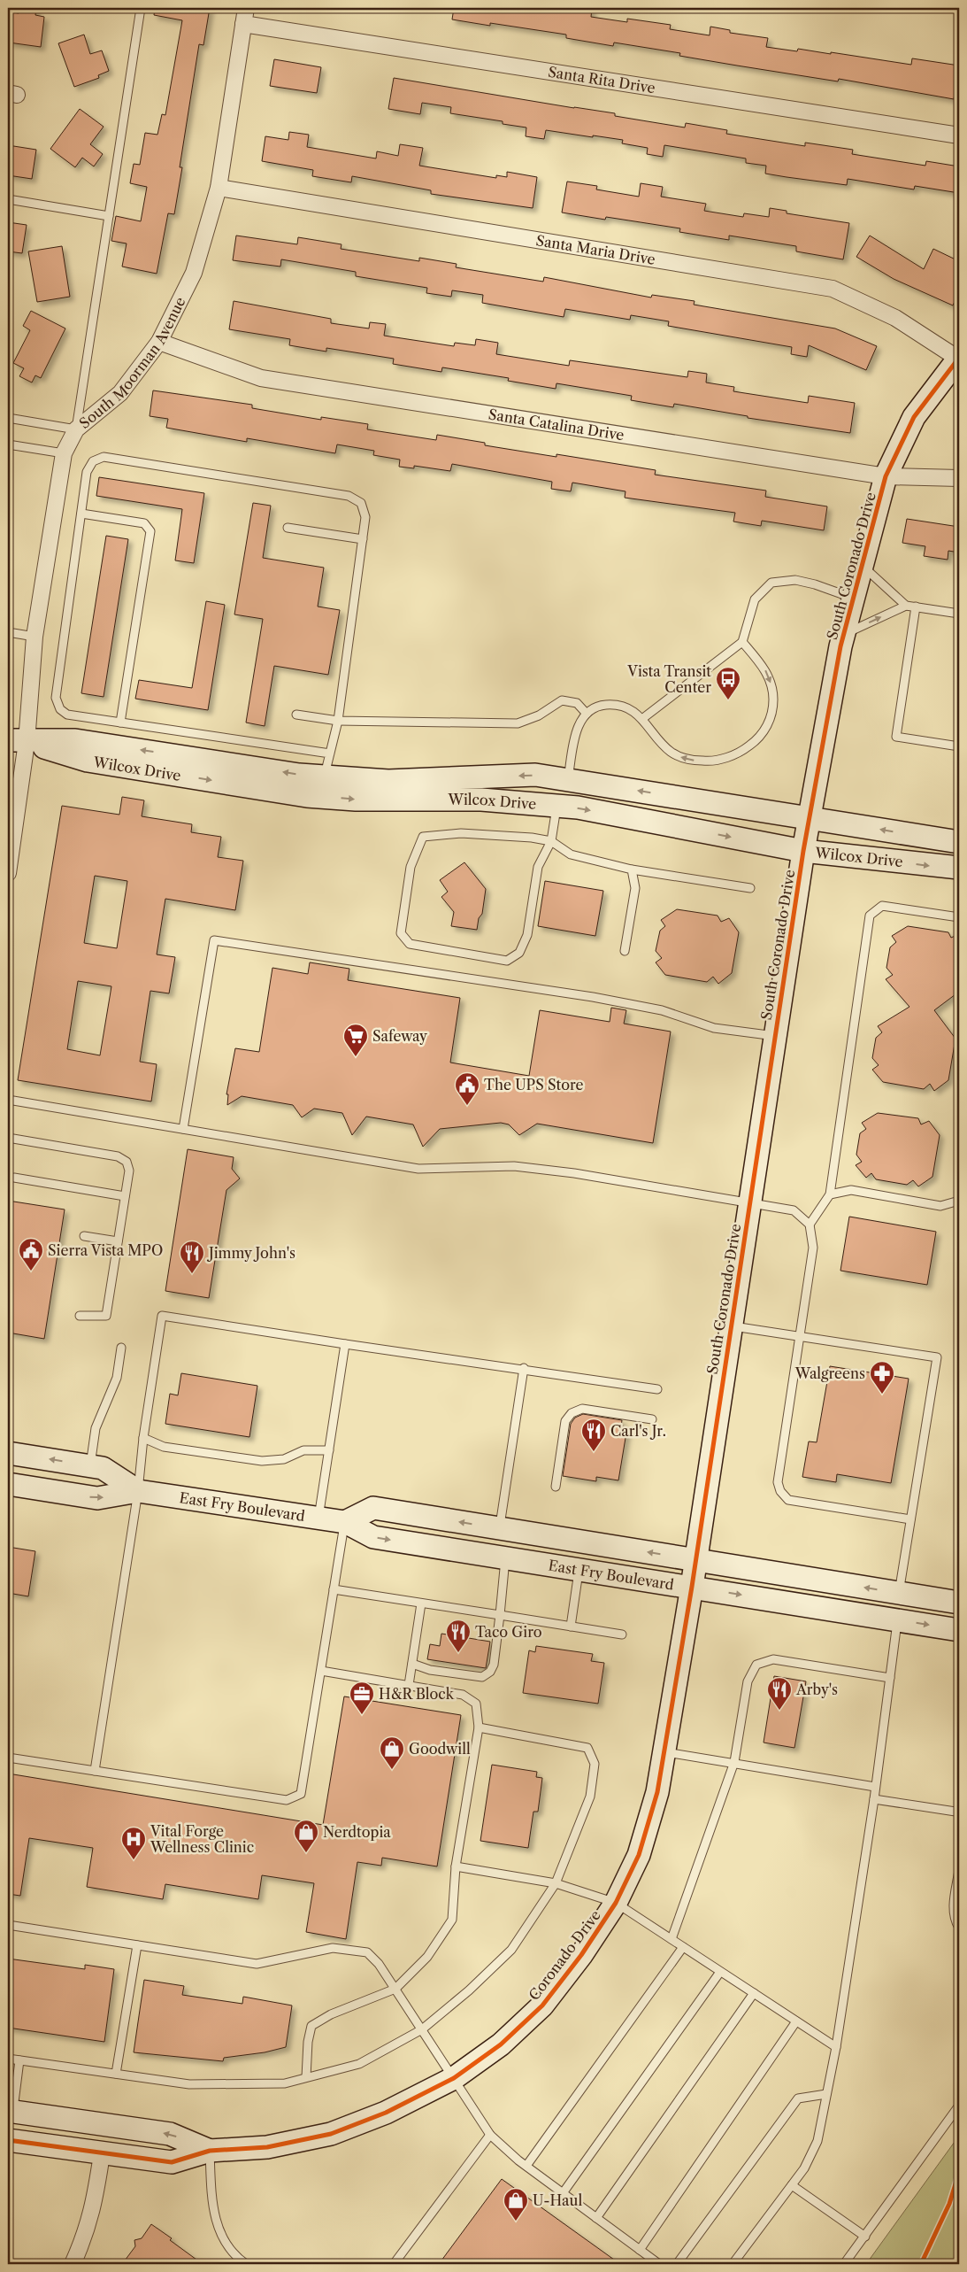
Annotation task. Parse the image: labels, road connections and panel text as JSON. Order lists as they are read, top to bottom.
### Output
{
  "streets": {
    "street": [
      "Santa Rita Drive",
      "Santa Maria Drive",
      "South Moorman Avenue",
      "Santa Catalina Drive",
      "South Coronado Drive",
      "Wilcox Drive",
      "East Fry Boulevard",
      "Coronado Drive"
    ]
  },
  "crossings": [
    ["Santa Rita Drive", "South Moorman Avenue"],
    ["Santa Maria Drive", "South Moorman Avenue"],
    ["Santa Maria Drive", "South Coronado Drive"],
    ["South Moorman Avenue", "Santa Catalina Drive"],
    ["South Moorman Avenue", "Wilcox Drive"],
    ["Santa Catalina Drive", "South Coronado Drive"],
    ["South Coronado Drive", "Wilcox Drive"],
    ["South Coronado Drive", "East Fry Boulevard"],
    ["South Coronado Drive", "Coronado Drive"],
    ["East Fry Boulevard", "Coronado Drive"]
  ],
  "places": {
    "bus stop": ["Vista Transit Center"],
    "supermarket": ["Safeway"],
    "public building": ["The UPS Store", "Sierra Vista MPO"],
    "restaurant": [
      "Jimmy John's",
      "Carl's Jr.",
      "Taco Giro",
      "Arby's"
    ],
    "pharmacy": ["Walgreens"],
    "office": ["H&R Block"],
    "shop": ["Goodwill", "Nerdtopia", "U-Haul"],
    "hospital": ["Vital Forge Wellness Clinic"]
  }
}
